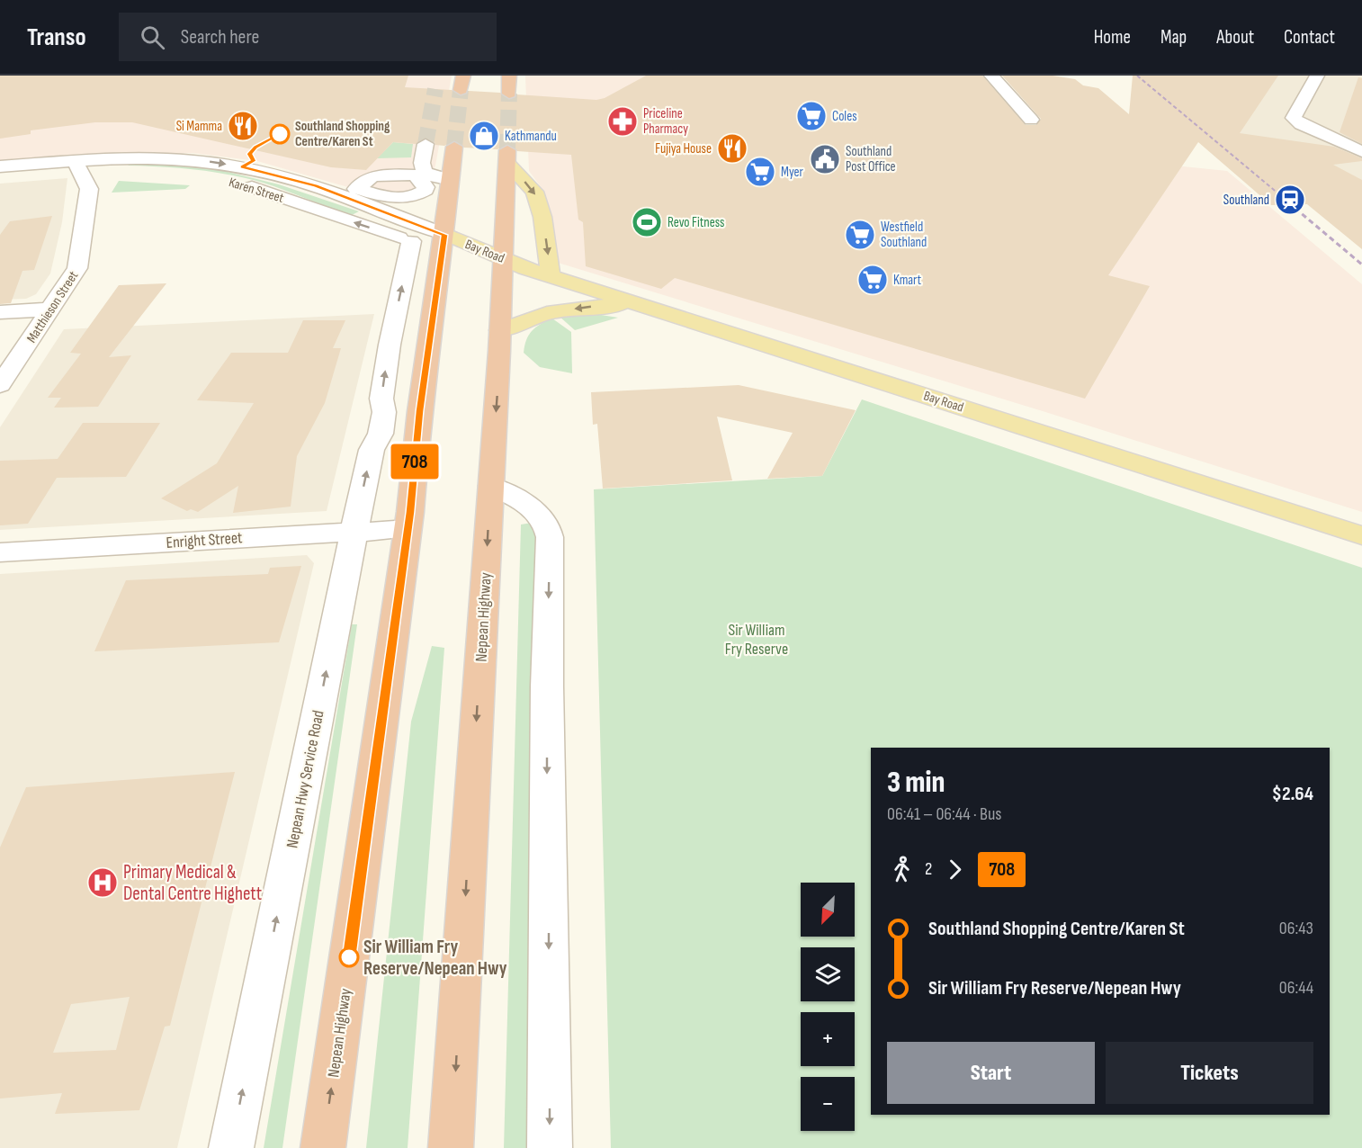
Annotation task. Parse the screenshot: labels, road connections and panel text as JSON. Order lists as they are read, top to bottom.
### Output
{
  "streets": {
    "highway": ["Nepean Highway"],
    "main road": ["Karen Street", "Bay Road"],
    "street": ["Matthieson Street", "Enright Street", "Nepean Hwy Service Road"]
  },
  "crossings": [
    ["Karen Street", "Bay Road"],
    ["Karen Street", "Matthieson Street"],
    ["Karen Street", "Nepean Highway"],
    ["Karen Street", "Nepean Hwy Service Road"],
    ["Bay Road", "Nepean Highway"],
    ["Enright Street", "Nepean Highway"],
    ["Enright Street", "Nepean Hwy Service Road"]
  ],
  "parks": ["Sir William Fry Reserve"],
  "places": {
    "supermarket": [
      "Coles",
      "Myer",
      "Westfield Southland",
      "Kmart"
    ],
    "pharmacy": ["Priceline Pharmacy"],
    "restaurant": ["Si Mamma", "Fujiya House"],
    "other": ["Southland Shopping Centre/Karen St", "Sir William Fry Reserve/Nepean Hwy"],
    "shop": ["Kathmandu"],
    "public building": ["Southland Post Office"],
    "station": ["Southland"],
    "sports": ["Revo Fitness"],
    "hospital": ["Primary Medical & Dental Centre Highett"]
  },
  "lines": ["bus line 708"],
  "north": "bottom left",
  "page": {
    "header": "Transo",
    "search": "Search here",
    "nav": [
      "Home",
      "Map",
      "About",
      "Contact"
    ],
    "on_map": "708",
    "heading": ["3 min", "06:41 – 06:44 · Bus", "$2.64"],
    "legs": ["2", "708"],
    "map_buttons": ["+", "−"],
    "list": [
      {
        "name": "Southland Shopping Centre/Karen St",
        "value": "06:43"
      },
      {
        "name": "Sir William Fry Reserve/Nepean Hwy",
        "value": "06:44"
      }
    ],
    "buttons": ["Start", "Tickets"]
  }
}
